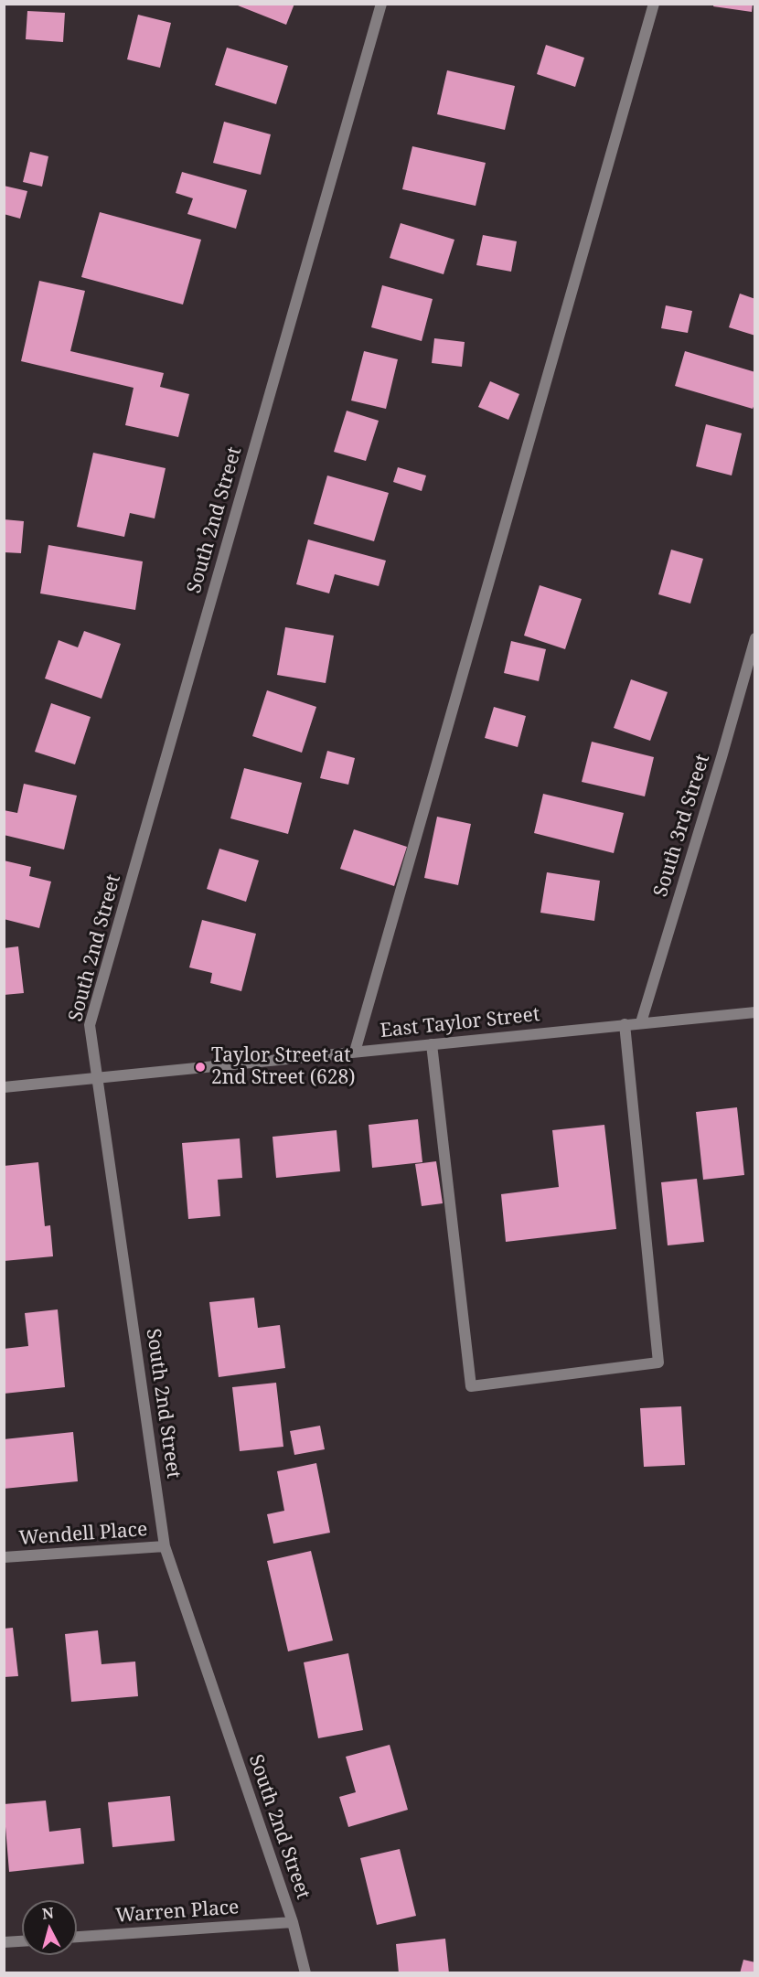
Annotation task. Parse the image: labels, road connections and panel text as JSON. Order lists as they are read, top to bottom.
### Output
{
  "streets": {
    "street": [
      "South 2nd Street",
      "South 3rd Street",
      "East Taylor Street",
      "Wendell Place",
      "Warren Place"
    ]
  },
  "crossings": [
    ["South 2nd Street", "East Taylor Street"],
    ["South 2nd Street", "Wendell Place"],
    ["South 2nd Street", "Warren Place"],
    ["South 3rd Street", "East Taylor Street"]
  ],
  "places": ["Taylor Street at 2nd Street (628)"],
  "north": "top"
}
